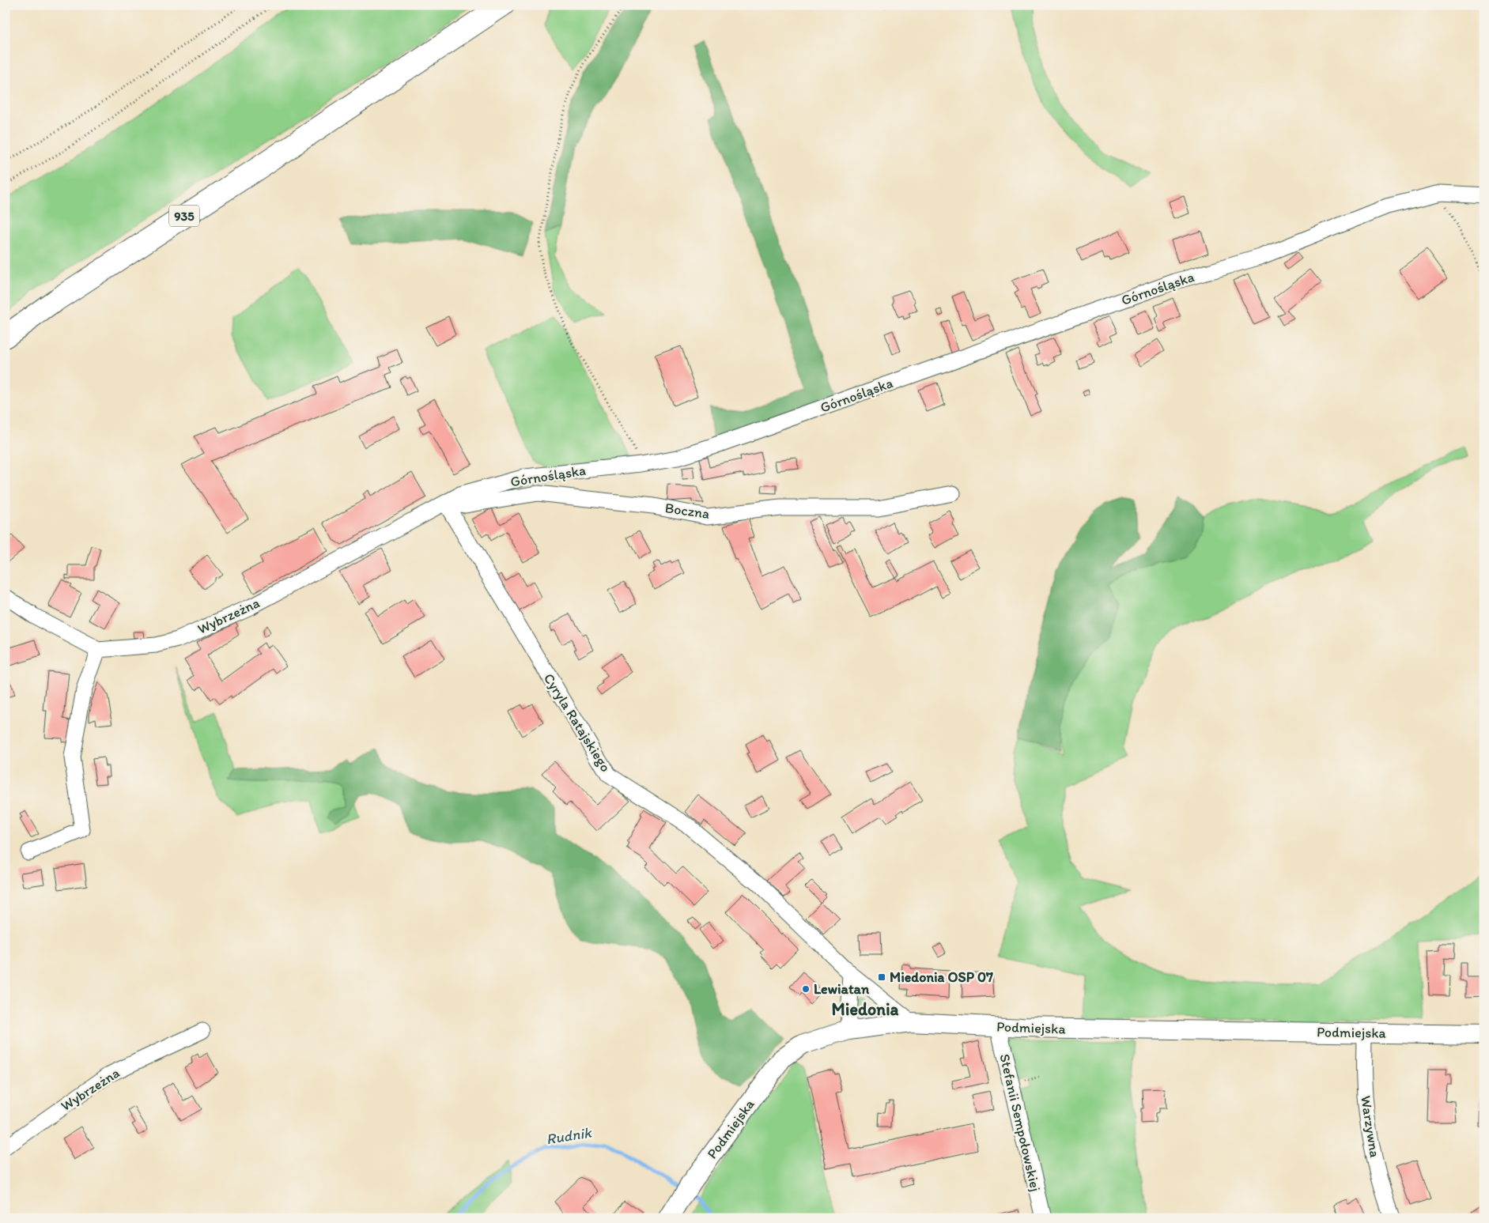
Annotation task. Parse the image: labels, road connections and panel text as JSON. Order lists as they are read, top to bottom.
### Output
{
  "streets": {
    "main road": ["935"],
    "street": [
      "Górnośląska",
      "Boczna",
      "Wybrzeżna",
      "Cyryla Ratajskiego",
      "Podmiejska",
      "Stefanii Sempołowskiej",
      "Warzywna"
    ]
  },
  "crossings": [
    ["Górnośląska", "Boczna"],
    ["Górnośląska", "Wybrzeżna"],
    ["Górnośląska", "Cyryla Ratajskiego"],
    ["Boczna", "Wybrzeżna"],
    ["Boczna", "Cyryla Ratajskiego"],
    ["Wybrzeżna", "Cyryla Ratajskiego"],
    ["Cyryla Ratajskiego", "Podmiejska"],
    ["Podmiejska", "Stefanii Sempołowskiej"],
    ["Podmiejska", "Warzywna"]
  ],
  "districts": ["Miedonia"],
  "water": ["Rudnik"],
  "places": {
    "transit": ["Miedonia OSP 07"],
    "other": ["Lewiatan"]
  }
}
